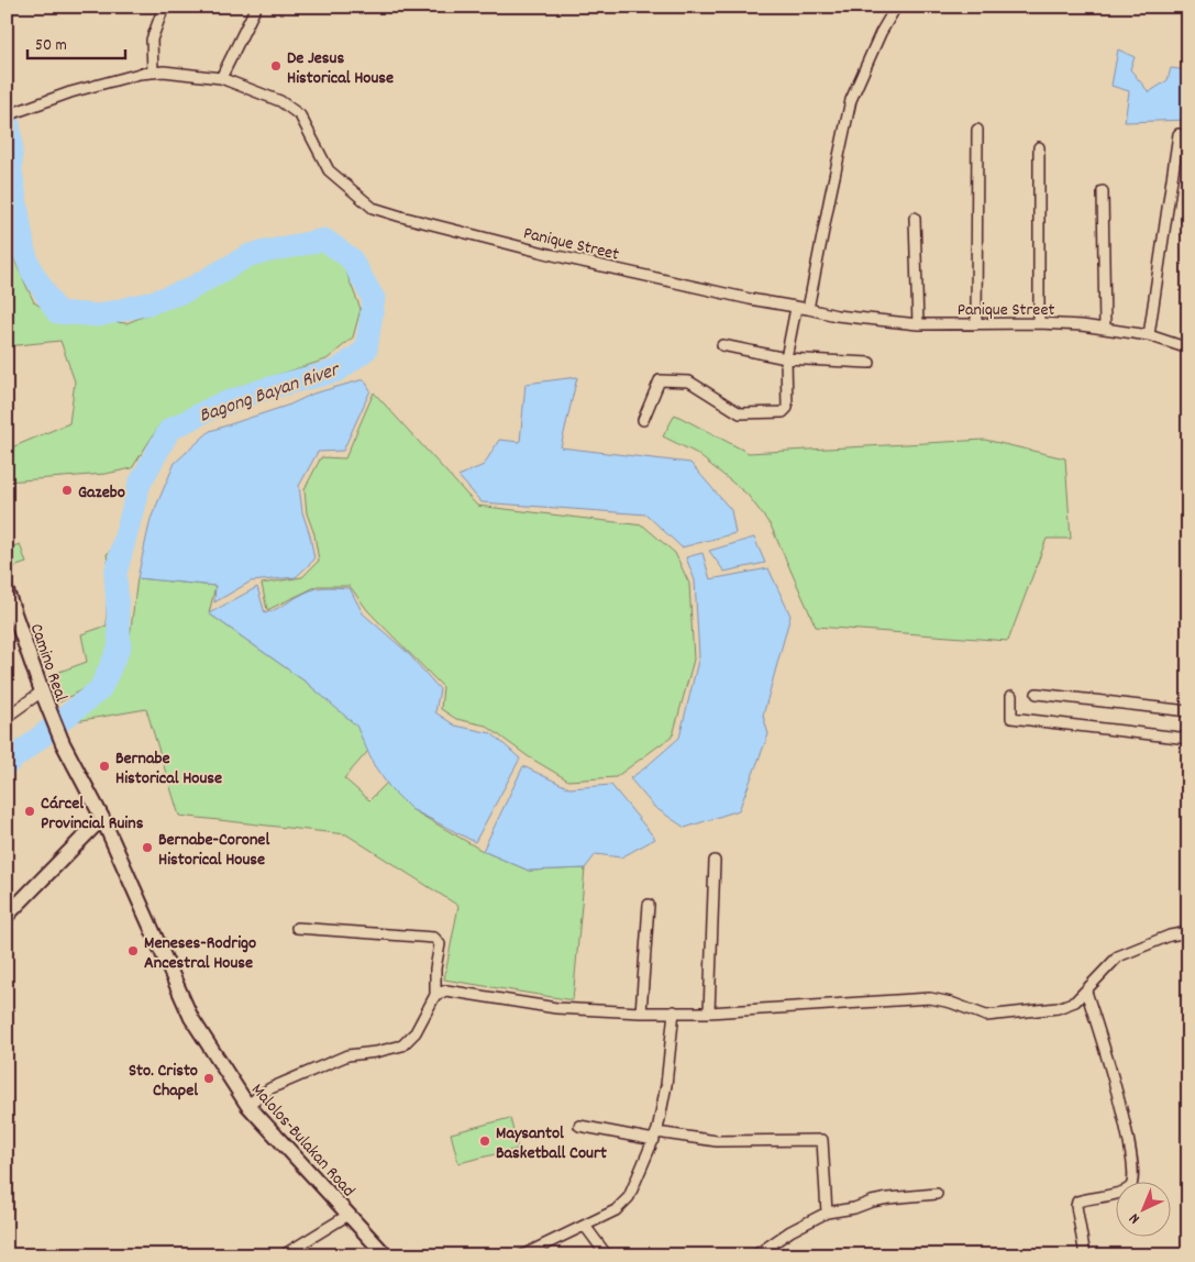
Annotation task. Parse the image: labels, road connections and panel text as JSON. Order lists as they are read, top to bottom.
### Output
{
  "streets": {
    "main road": ["Camino Real", "Malolos-Bulakan Road"],
    "street": ["Panique Street"]
  },
  "crossings": [
    ["Camino Real", "Malolos-Bulakan Road"]
  ],
  "water": ["Bagong Bayan River"],
  "places": [
    "De Jesus Historical House",
    "Gazebo",
    "Bernabe Historical House",
    "Cárcel Provincial Ruins",
    "Bernabe-Coronel Historical House",
    "Meneses-Rodrigo Ancestral House",
    "Sto. Cristo Chapel",
    "Maysantol Basketball Court"
  ],
  "scale_bar": "50 m",
  "north": "bottom left"
}
